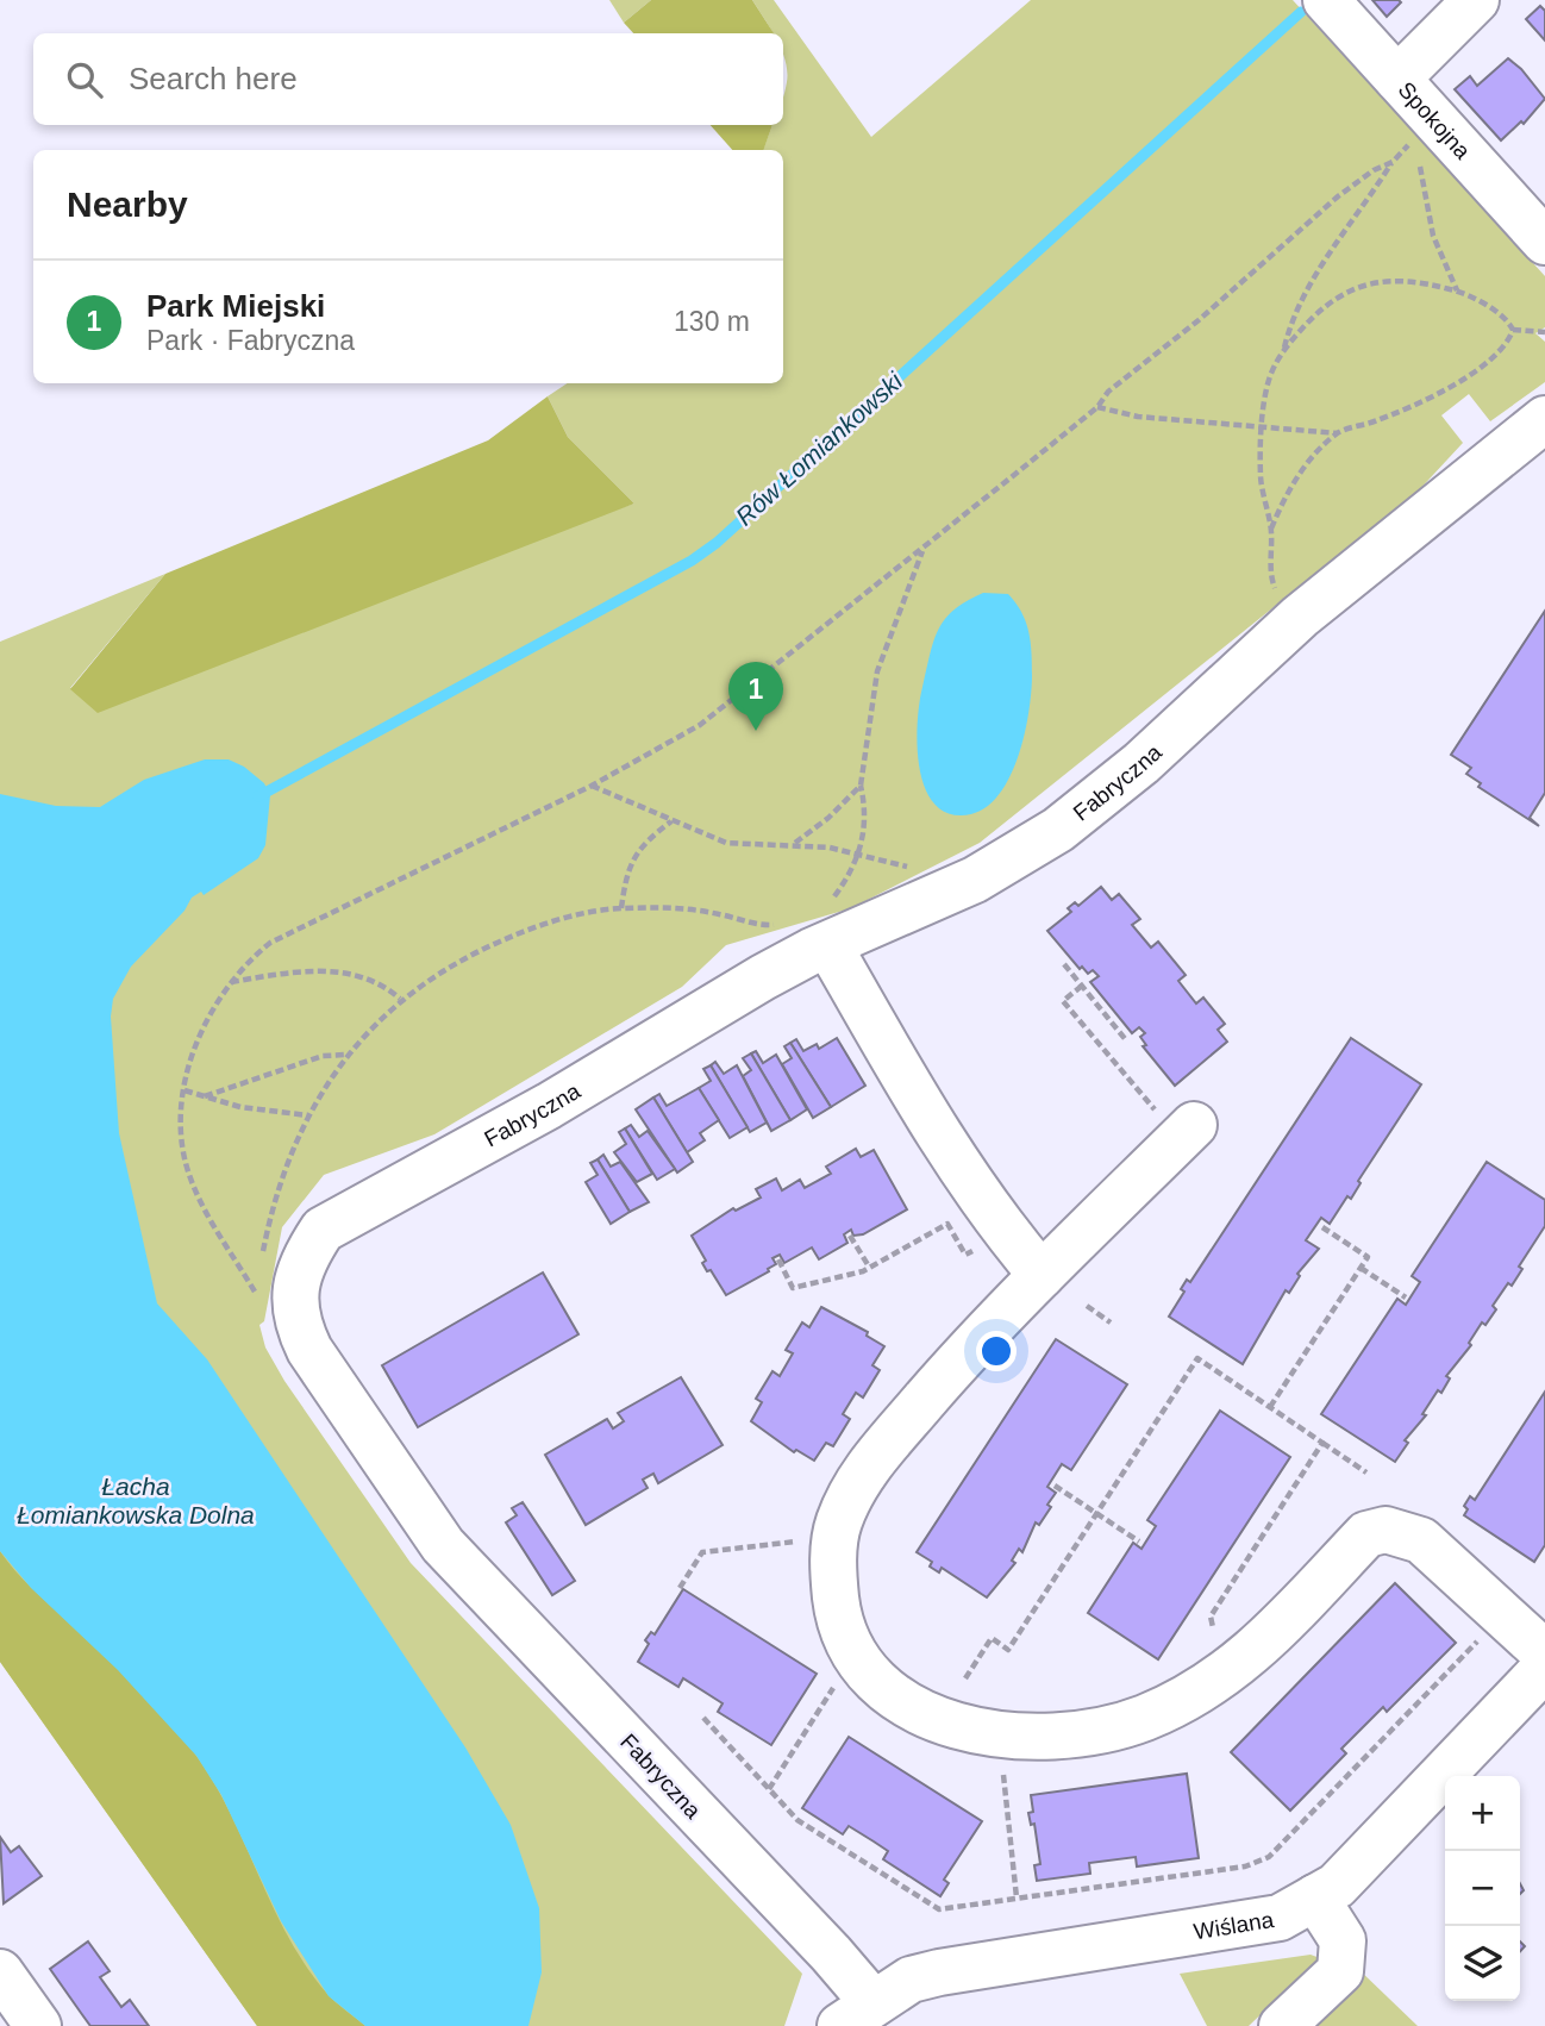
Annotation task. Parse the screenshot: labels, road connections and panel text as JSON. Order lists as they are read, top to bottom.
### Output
{
  "streets": {
    "street": ["Spokojna", "Fabryczna", "Wiślana"]
  },
  "crossings": [
    ["Fabryczna", "Wiślana"]
  ],
  "water": ["Rów Łomiankowski", "Łacha Łomiankowska Dolna"],
  "page": {
    "search": "Search here",
    "heading": "Nearby",
    "list": [
      {
        "mark": "1",
        "name": "Park Miejski",
        "note": "Park · Fabryczna",
        "value": "130 m"
      }
    ],
    "pins": "1",
    "map_buttons": ["+", "−"]
  }
}
